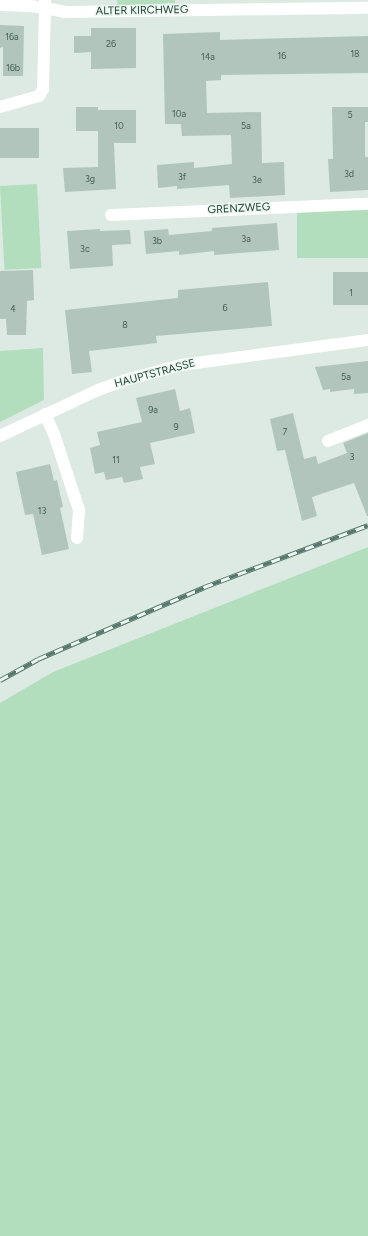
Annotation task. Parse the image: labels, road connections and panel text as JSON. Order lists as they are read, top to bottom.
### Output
{
  "streets": {
    "street": ["ALTER KIRCHWEG", "GRENZWEG", "HAUPTSTRASSE"]
  },
  "house_numbers": [
    "16a",
    "26",
    "18",
    "16",
    "14a",
    "16b",
    "10a",
    "5",
    "10",
    "5a",
    "3d",
    "3f",
    "3g",
    "3e",
    "3a",
    "3b",
    "3c",
    "1",
    "6",
    "4",
    "8",
    "5a",
    "9a",
    "9",
    "7",
    "3",
    "11",
    "13"
  ]
}
